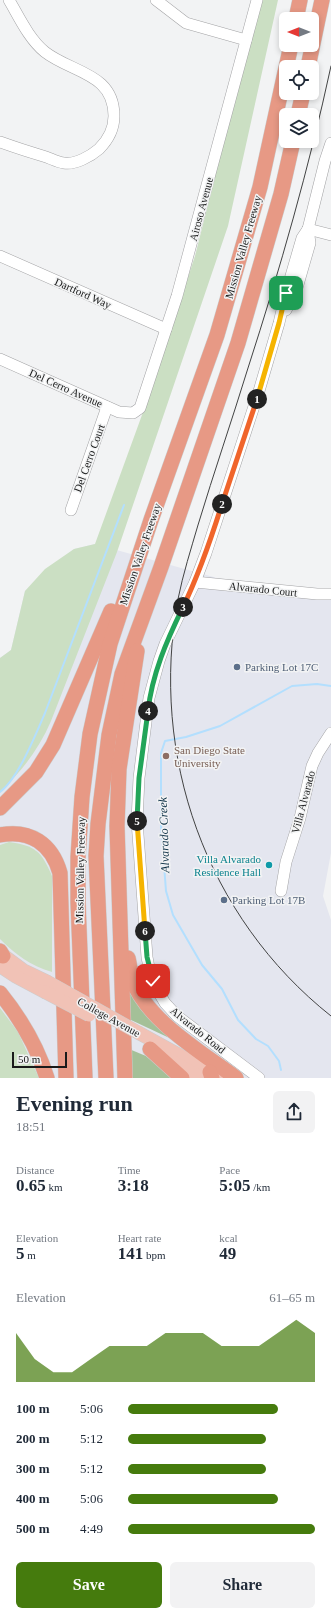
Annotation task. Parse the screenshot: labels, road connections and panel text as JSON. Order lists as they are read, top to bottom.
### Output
{
  "streets": {
    "highway": ["Mission Valley Freeway"],
    "main road": ["College Avenue"],
    "street": [
      "Airoso Avenue",
      "Dartford Way",
      "Del Cerro Avenue",
      "Del Cerro Court",
      "Alvarado Court",
      "Villa Alvarado",
      "Alvarado Road"
    ]
  },
  "crossings": [
    ["Airoso Avenue", "Dartford Way"],
    ["Airoso Avenue", "Del Cerro Avenue"],
    ["Del Cerro Avenue", "Del Cerro Court"],
    ["Alvarado Court", "Alvarado Road"]
  ],
  "water": ["Alvarado Creek"],
  "places": [
    "Parking Lot 17C",
    "San Diego State University",
    "Villa Alvarado Residence Hall",
    "Parking Lot 17B"
  ],
  "scale_bar": "50 m",
  "north": "left",
  "page": {
    "pins": [
      "1",
      "2",
      "3",
      "4",
      "5",
      "6"
    ],
    "scale": "50 m",
    "heading": ["Evening run", "18:51"],
    "stats": [
      ["Distance", "0.65 km"],
      ["Time", "3:18"],
      ["Pace", "5:05 /km"],
      ["Elevation", "5 m"],
      ["Heart rate", "141 bpm"],
      ["kcal", "49"]
    ],
    "chart": ["Elevation", "61–65 m"],
    "list": [
      {
        "name": "100 m",
        "note": "5:06"
      },
      {
        "name": "200 m",
        "note": "5:12"
      },
      {
        "name": "300 m",
        "note": "5:12"
      },
      {
        "name": "400 m",
        "note": "5:06"
      },
      {
        "name": "500 m",
        "note": "4:49"
      }
    ],
    "buttons": ["Save", "Share"]
  }
}
